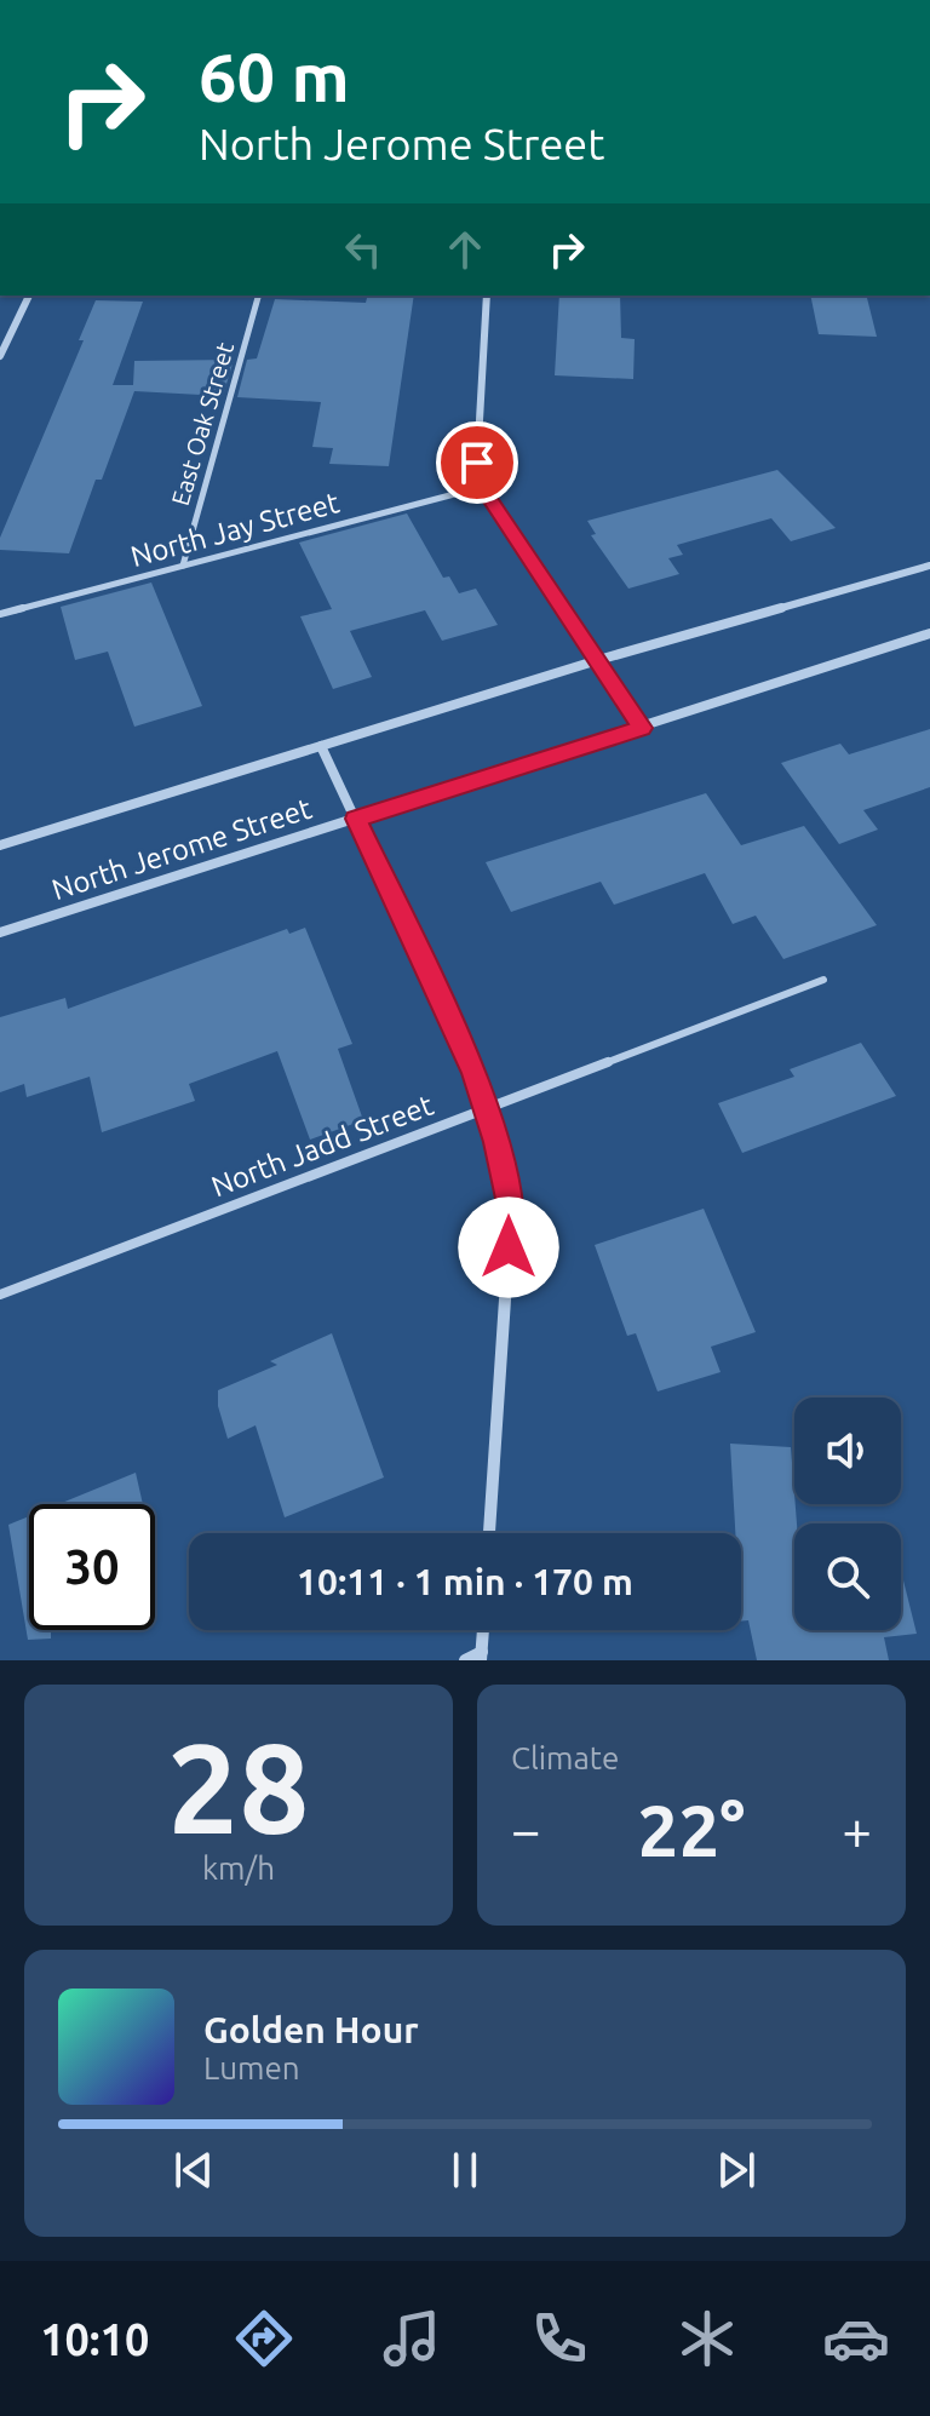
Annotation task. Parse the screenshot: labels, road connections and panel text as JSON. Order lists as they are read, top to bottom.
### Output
{
  "streets": {
    "street": ["North Jerome Street"],
    "lane": ["East Oak Street", "North Jay Street", "North Jadd Street"]
  },
  "crossings": [
    ["East Oak Street", "North Jay Street"]
  ],
  "page": {
    "turn": ["60 m", "North Jerome Street"],
    "limit": "30",
    "trip": "10:11 · 1 min · 170 m",
    "tile": [
      ["28", "km/h"],
      "Climate"
    ],
    "heat": ["−", "22°", "+"],
    "song": ["Golden Hour", "Lumen"],
    "tabs": "10:10"
  }
}
